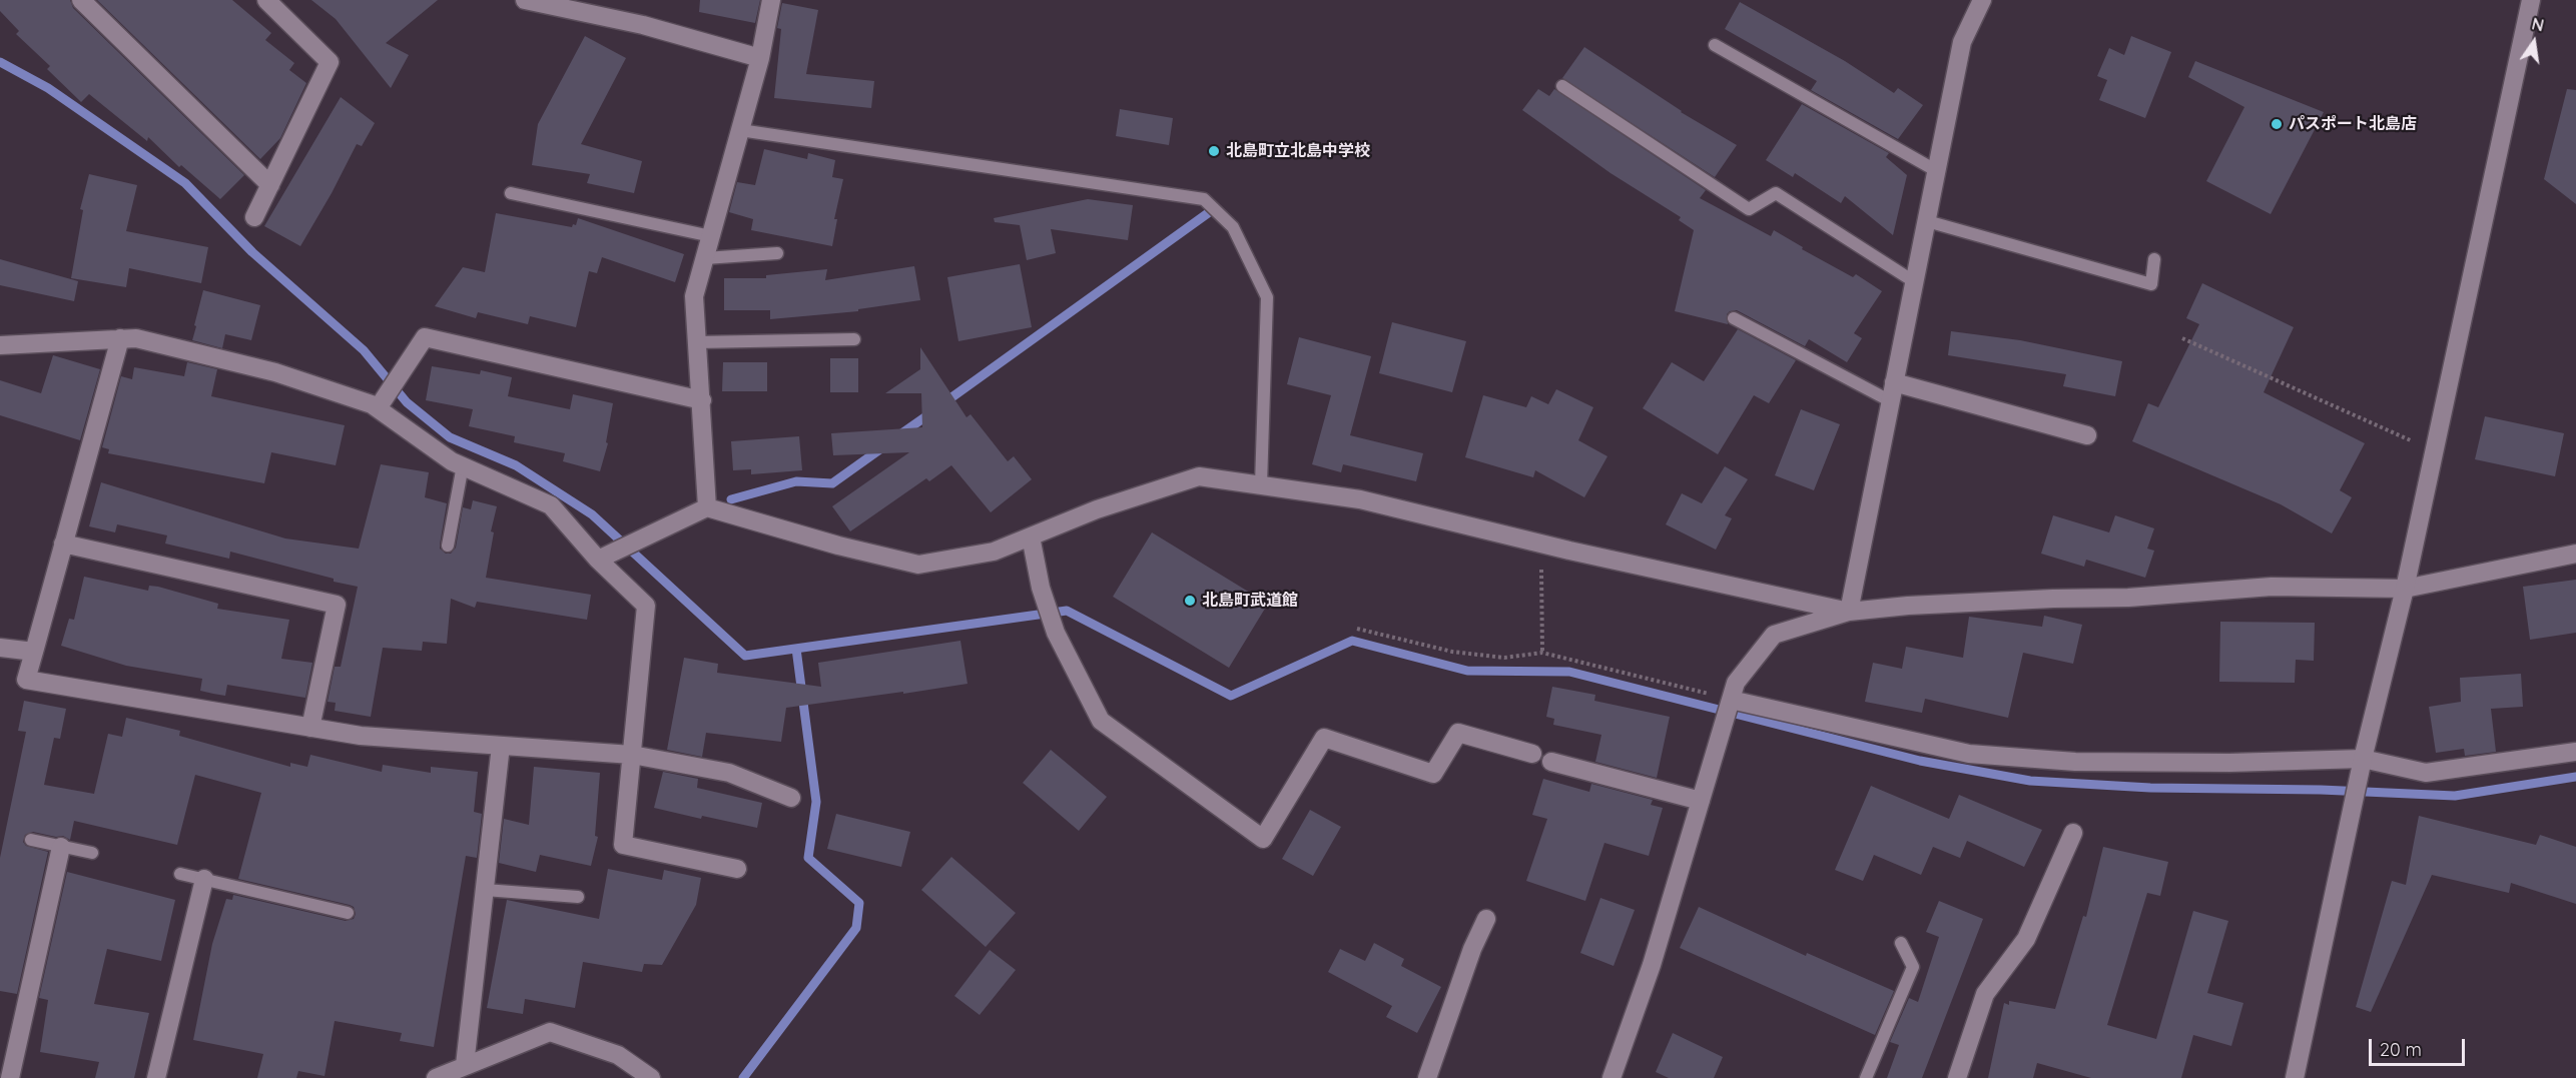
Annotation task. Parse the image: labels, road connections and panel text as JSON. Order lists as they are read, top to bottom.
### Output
{
  "places": ["パスポート北島店", "北島町立北島中学校", "北島町武道館"],
  "scale_bar": "20 m",
  "north": "top"
}
